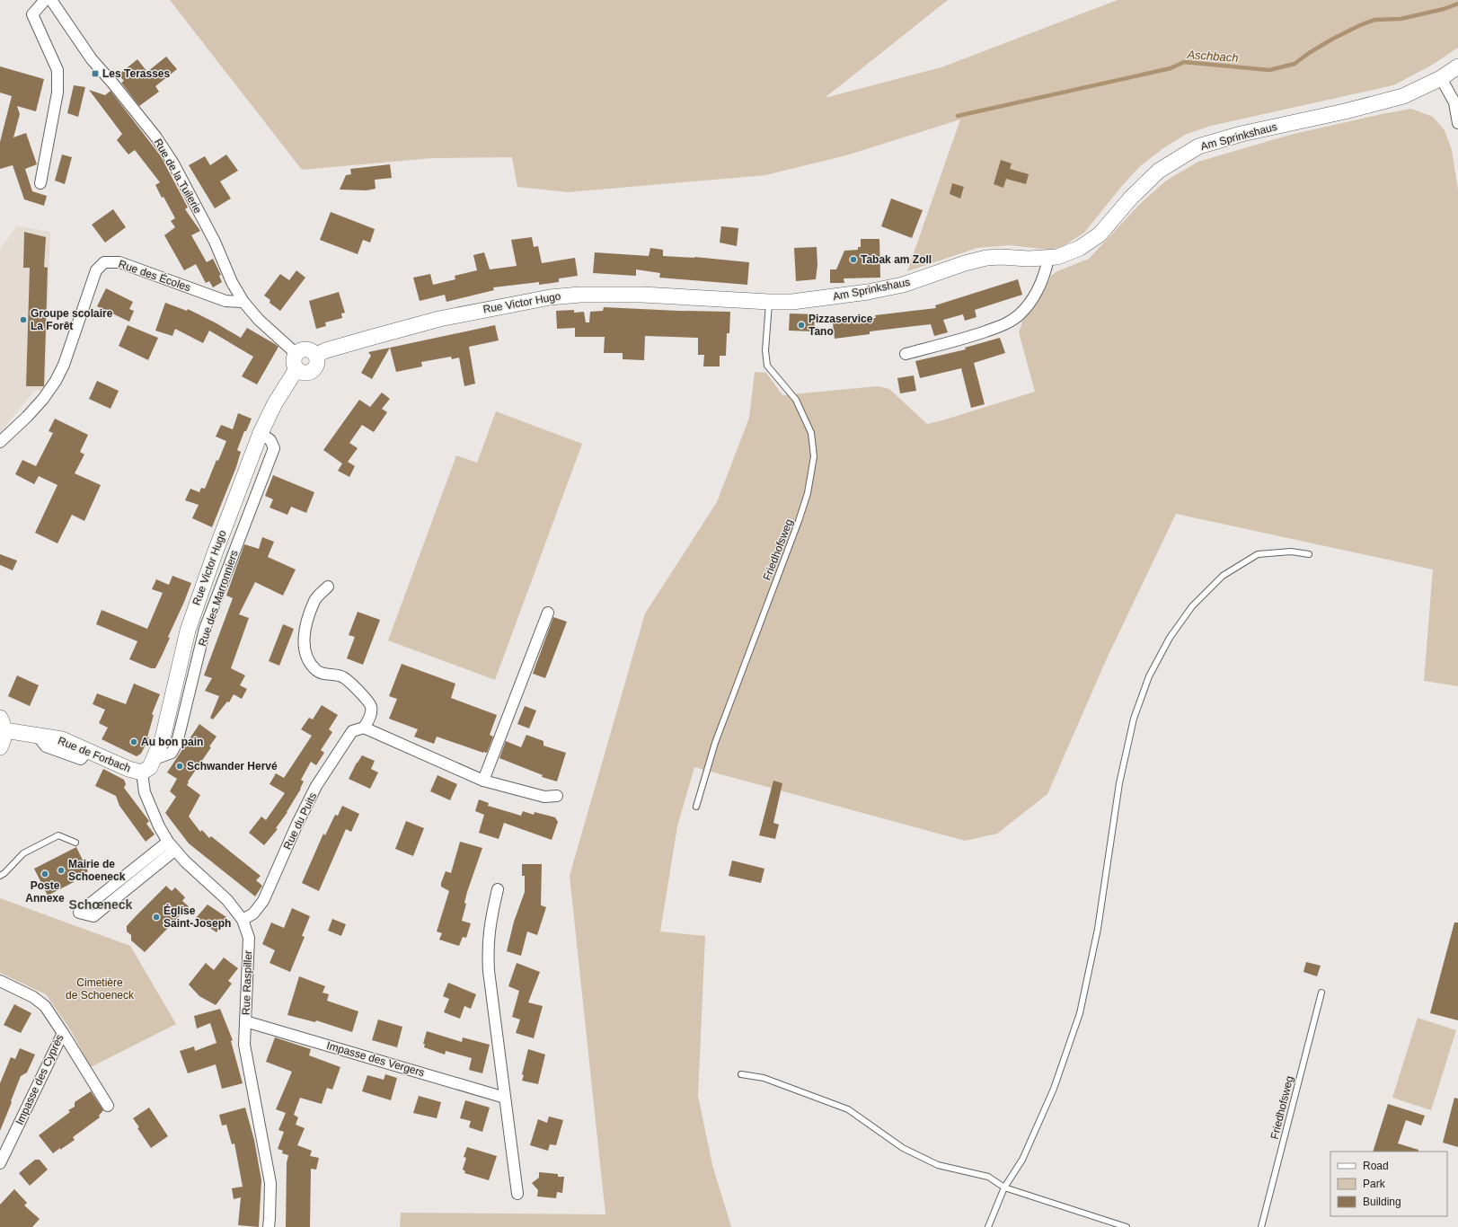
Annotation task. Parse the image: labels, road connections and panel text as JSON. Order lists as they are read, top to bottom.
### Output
{
  "streets": {
    "street": [
      "Am Sprinkshaus",
      "Rue de la Tuilerie",
      "Rue des Écoles",
      "Rue Victor Hugo",
      "Rue de Forbach",
      "Rue du Puits",
      "Rue Raspiller",
      "Impasse des Vergers",
      "Impasse des Cyprès"
    ],
    "lane": ["Friedhofsweg"]
  },
  "crossings": [
    ["Am Sprinkshaus", "Rue Victor Hugo"],
    ["Am Sprinkshaus", "Friedhofsweg"],
    ["Rue de la Tuilerie", "Rue des Écoles"],
    ["Rue de la Tuilerie", "Rue Victor Hugo"],
    ["Rue Victor Hugo", "Rue de Forbach"],
    ["Rue Victor Hugo", "Rue Raspiller"],
    ["Rue de Forbach", "Rue Raspiller"],
    ["Rue du Puits", "Rue Raspiller"],
    ["Rue Raspiller", "Impasse des Vergers"]
  ],
  "districts": ["Schœneck"],
  "water": ["Aschbach"],
  "parks": ["Cimetière de Schoeneck"],
  "places": {
    "transit": ["Les Terasses"],
    "other": [
      "Tabak am Zoll",
      "Groupe scolaire La Forêt",
      "Pizzaservice Tano",
      "Au bon pain",
      "Schwander Hervé",
      "Mairie de Schoeneck",
      "Poste Annexe",
      "Église Saint-Joseph"
    ]
  },
  "legend": ["Road", "Park", "Building"]
}
